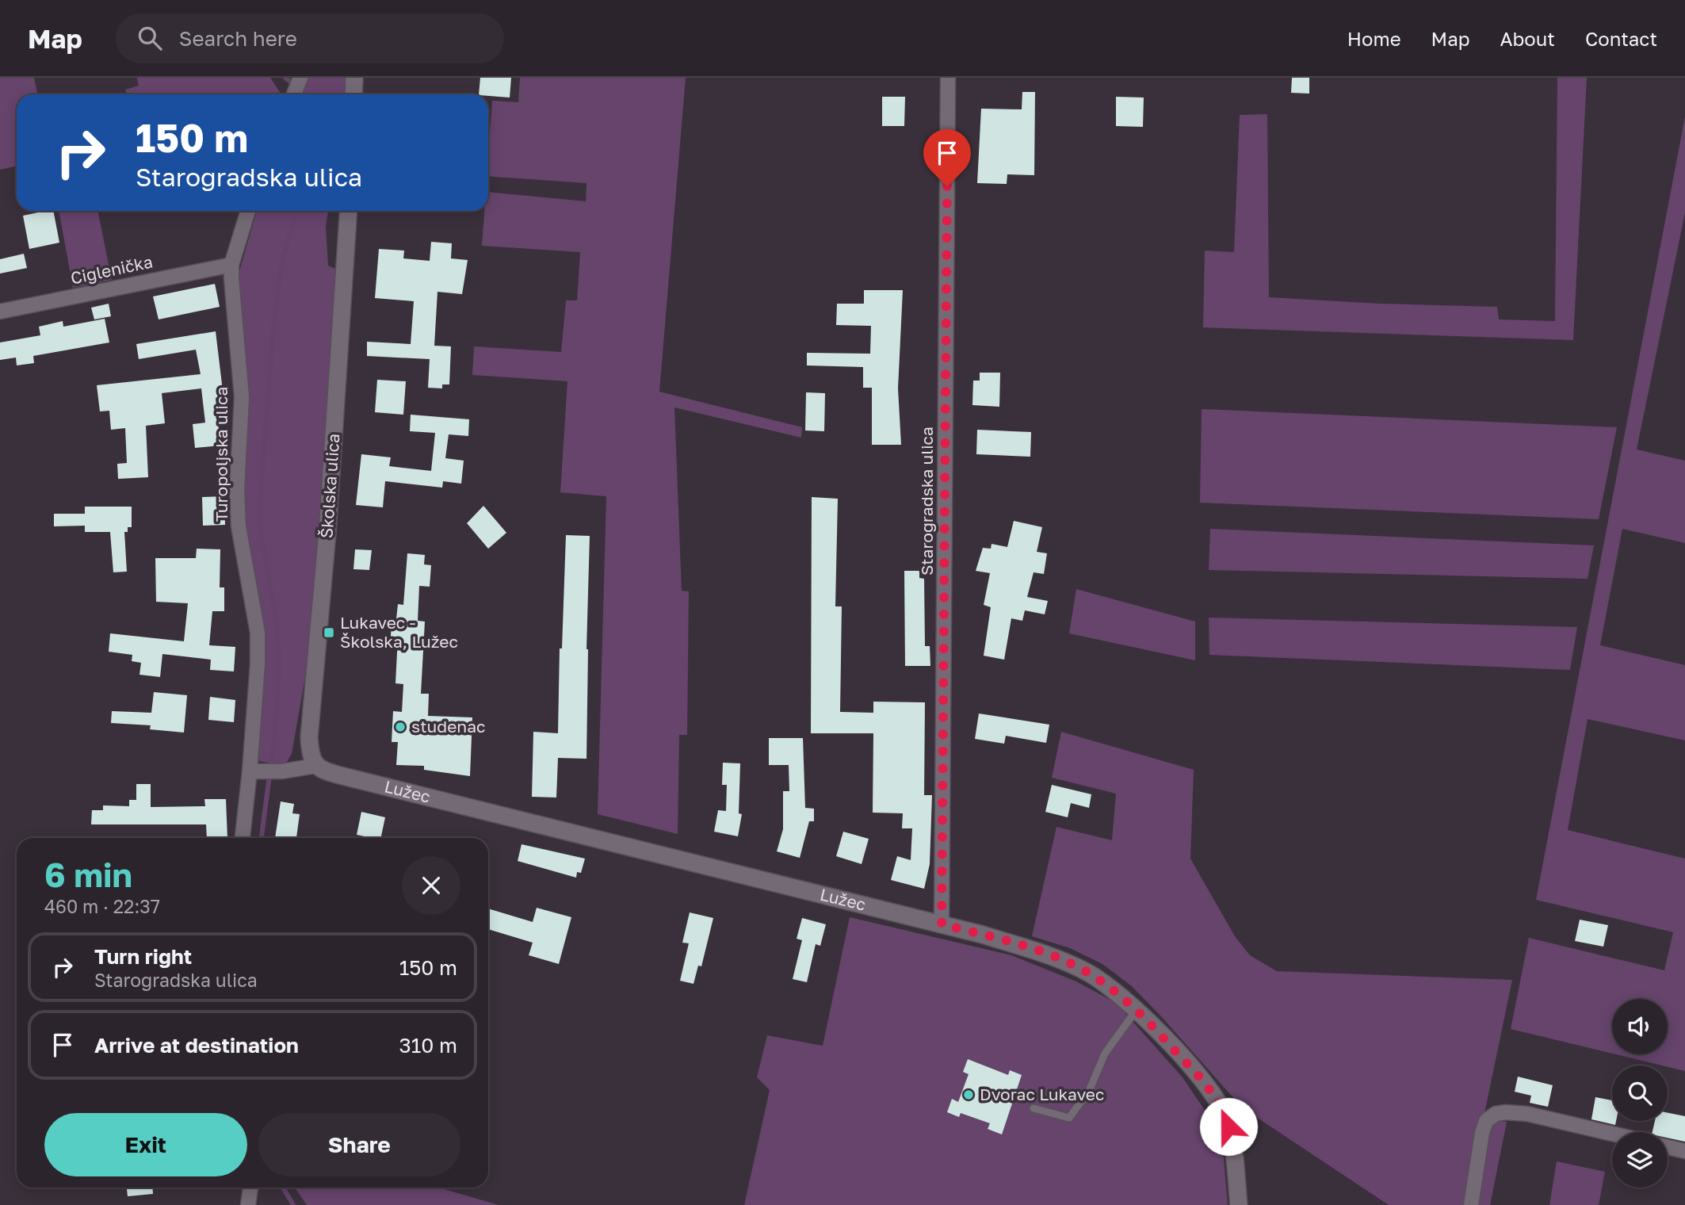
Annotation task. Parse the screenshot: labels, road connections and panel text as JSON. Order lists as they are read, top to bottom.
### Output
{
  "streets": {
    "street": [
      "Ciglenička",
      "Turopoljska ulica",
      "Školska ulica",
      "Starogradska ulica",
      "Lužec"
    ]
  },
  "crossings": [
    ["Ciglenička", "Turopoljska ulica"],
    ["Školska ulica", "Lužec"],
    ["Starogradska ulica", "Lužec"]
  ],
  "places": {
    "transit": ["Lukavec - Školska, Lužec"],
    "other": ["studenac", "Dvorac Lukavec"]
  },
  "page": {
    "header": "Map",
    "search": "Search here",
    "nav": [
      "Home",
      "Map",
      "About",
      "Contact"
    ],
    "turn": ["150 m", "Starogradska ulica"],
    "heading": ["6 min", "460 m · 22:37"],
    "list": [
      {
        "name": "Turn right",
        "note": "Starogradska ulica",
        "value": "150 m"
      },
      {
        "name": "Arrive at destination",
        "value": "310 m"
      }
    ],
    "buttons": ["Exit", "Share"]
  }
}
